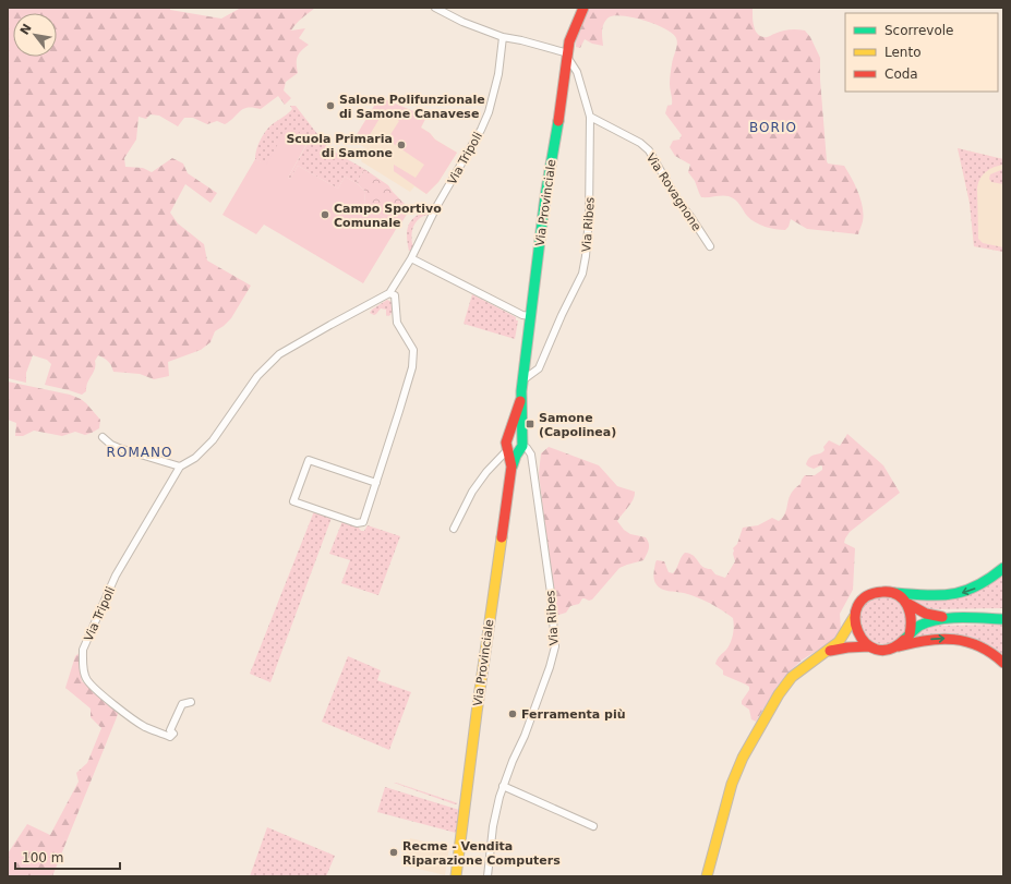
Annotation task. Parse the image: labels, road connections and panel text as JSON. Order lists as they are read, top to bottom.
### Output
{
  "streets": {
    "main road": ["Via Provinciale"],
    "street": ["Via Tripoli", "Via Rovagnone", "Via Ribes"]
  },
  "crossings": [
    ["Via Rovagnone", "Via Ribes"],
    ["Via Provinciale", "Via Ribes"]
  ],
  "districts": ["BORIO", "ROMANO"],
  "places": {
    "other": [
      "Salone Polifunzionale di Samone Canavese",
      "Scuola Primaria di Samone",
      "Campo Sportivo Comunale",
      "Ferramenta più",
      "Recme - Vendita Riparazione Computers"
    ],
    "transit": ["Samone (Capolinea)"]
  },
  "legend": ["Scorrevole", "Lento", "Coda"],
  "scale_bar": "100 m",
  "north": "top left"
}
